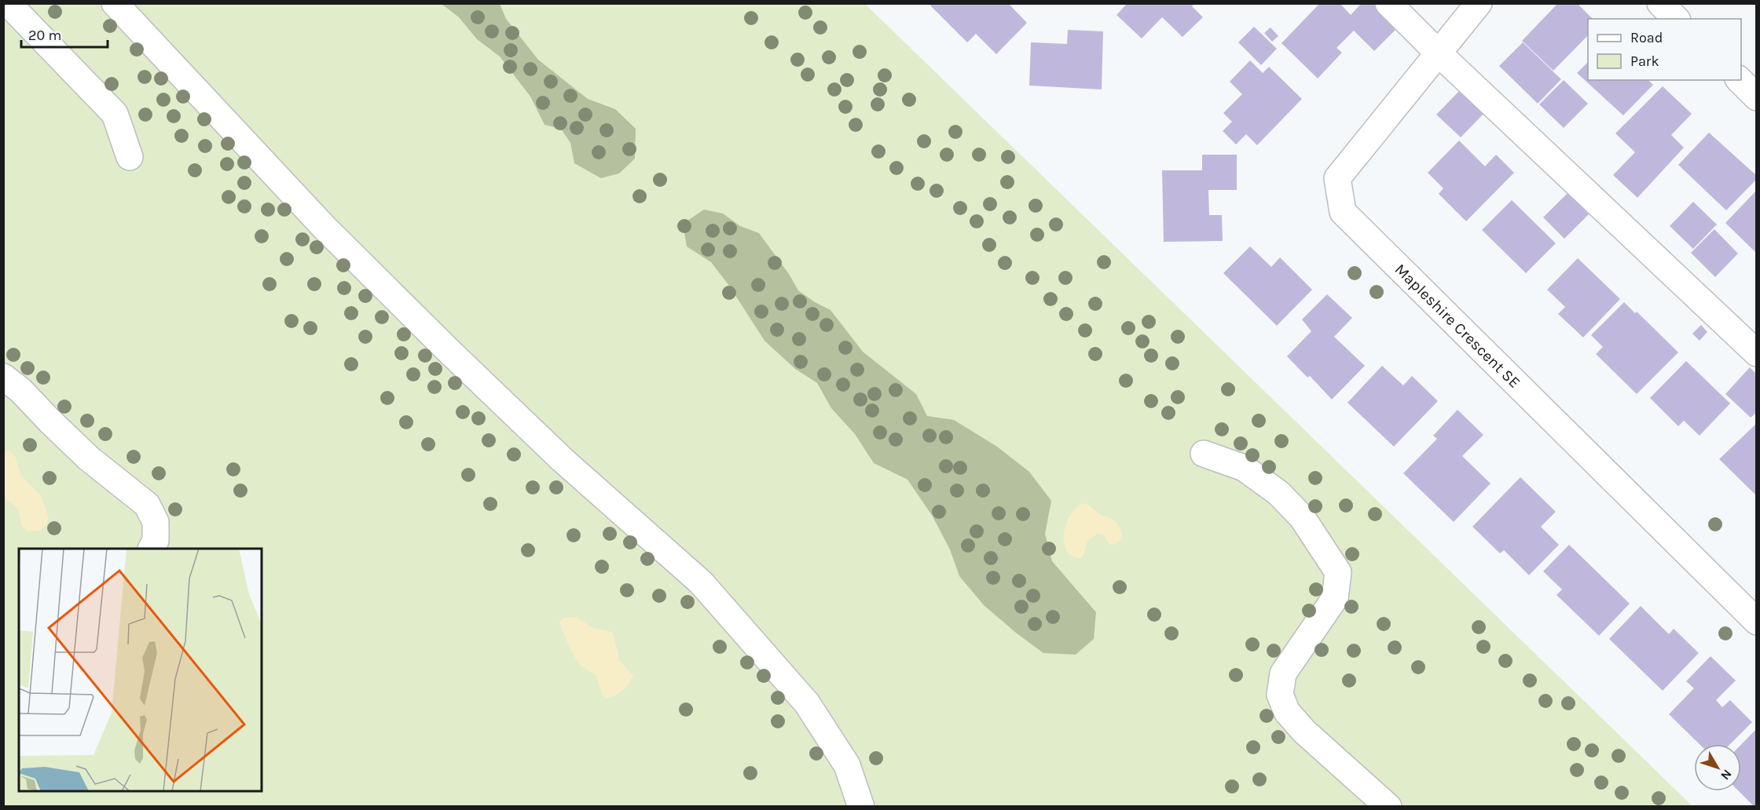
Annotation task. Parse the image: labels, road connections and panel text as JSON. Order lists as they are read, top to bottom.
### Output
{
  "streets": {
    "street": ["Mapleshire Crescent SE"]
  },
  "legend": ["Road", "Park"],
  "scale_bar": "20 m",
  "north": "bottom right"
}
